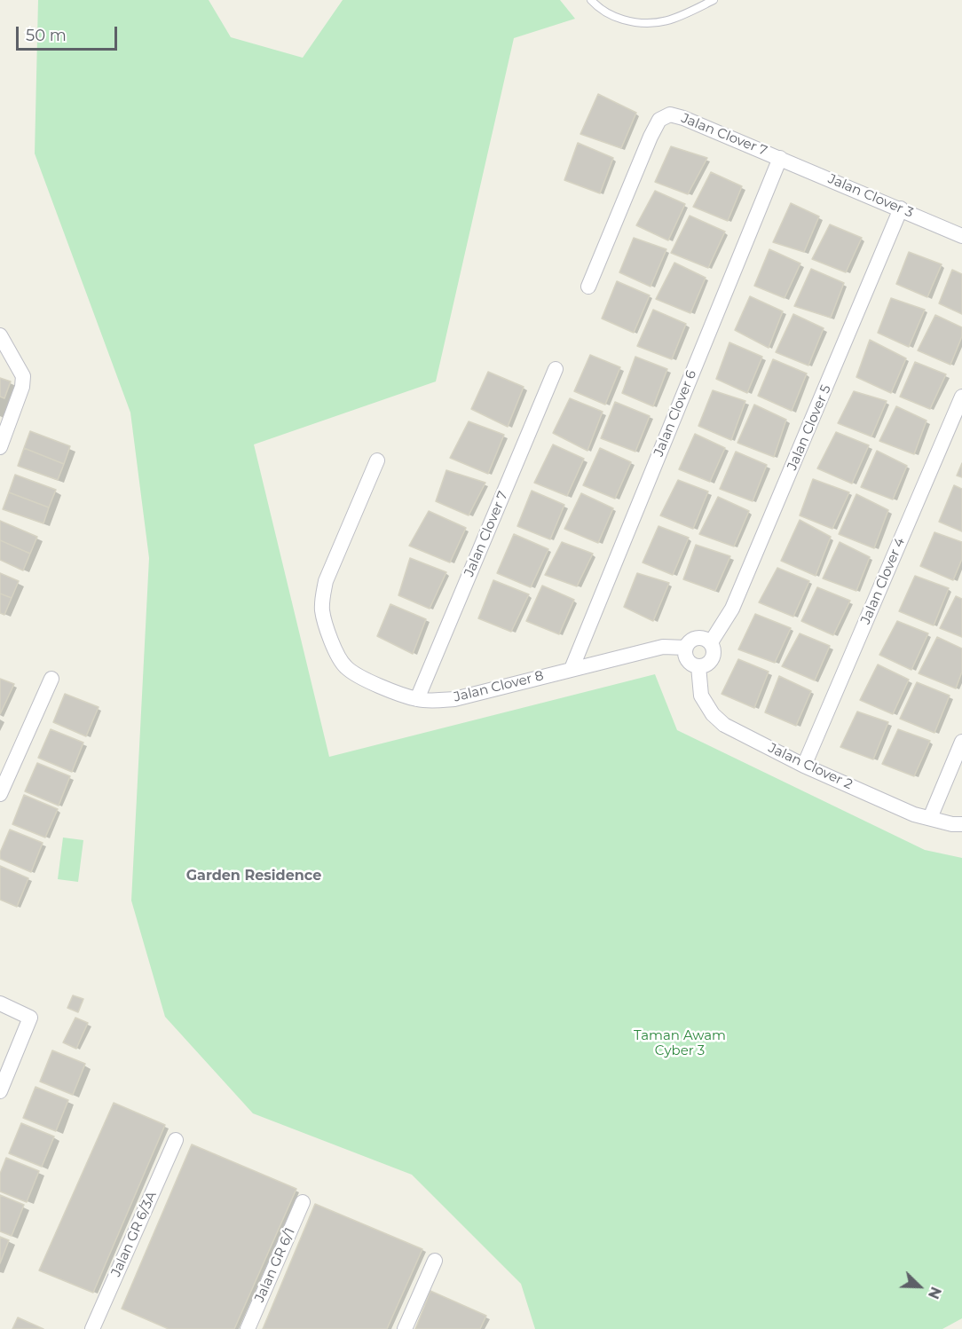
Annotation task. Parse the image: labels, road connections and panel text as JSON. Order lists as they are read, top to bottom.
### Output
{
  "streets": {
    "street": [
      "Jalan Clover 7",
      "Jalan Clover 3",
      "Jalan Clover 6",
      "Jalan Clover 5",
      "Jalan Clover 4",
      "Jalan Clover 8",
      "Jalan Clover 2",
      "Jalan GR 6/3A",
      "Jalan GR 6/1"
    ]
  },
  "crossings": [
    ["Jalan Clover 7", "Jalan Clover 3"],
    ["Jalan Clover 7", "Jalan Clover 6"],
    ["Jalan Clover 7", "Jalan Clover 8"],
    ["Jalan Clover 3", "Jalan Clover 6"],
    ["Jalan Clover 3", "Jalan Clover 5"],
    ["Jalan Clover 6", "Jalan Clover 8"],
    ["Jalan Clover 5", "Jalan Clover 8"],
    ["Jalan Clover 5", "Jalan Clover 2"],
    ["Jalan Clover 4", "Jalan Clover 2"],
    ["Jalan Clover 8", "Jalan Clover 2"]
  ],
  "districts": ["Garden Residence"],
  "parks": ["Taman Awam Cyber 3"],
  "scale_bar": "50 m",
  "north": "bottom right"
}
